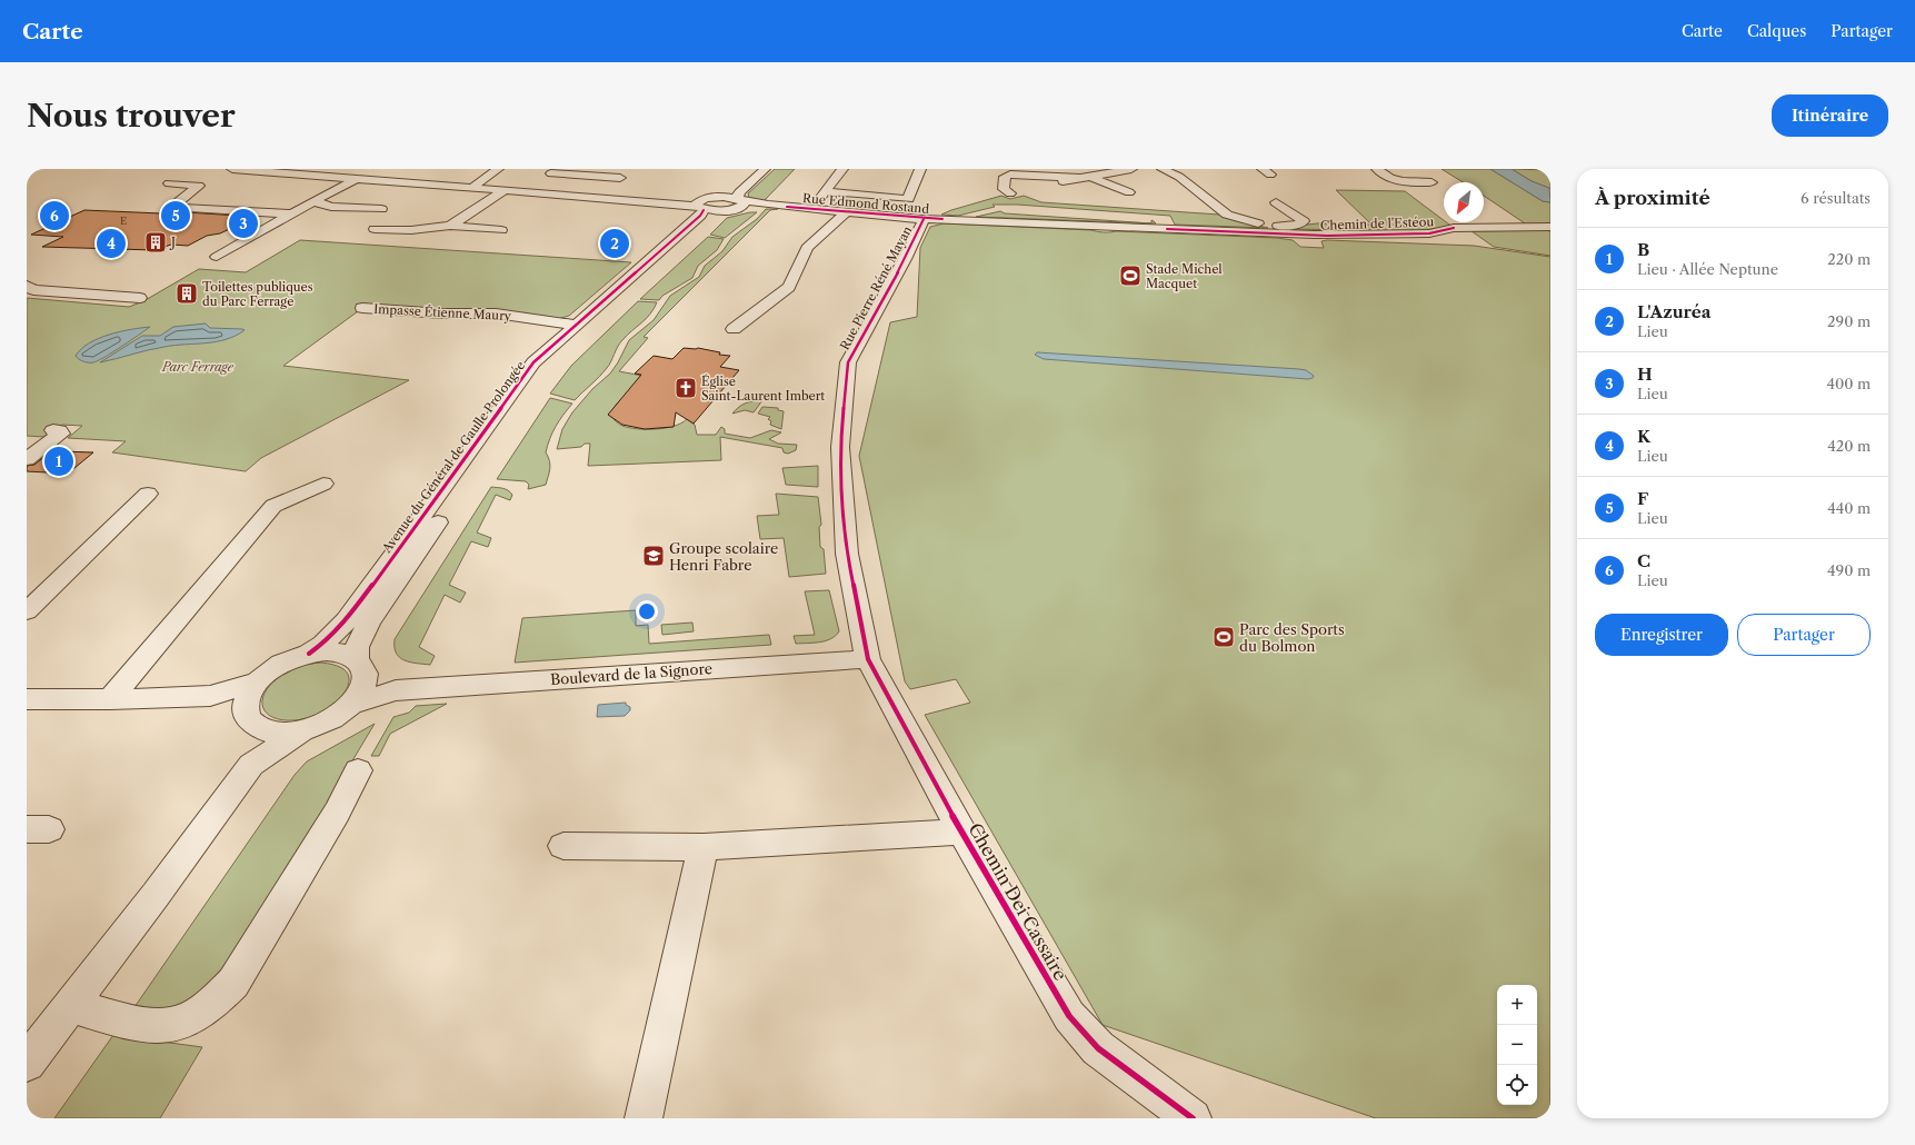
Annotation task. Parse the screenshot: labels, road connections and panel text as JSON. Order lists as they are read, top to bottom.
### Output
{
  "streets": {
    "street": [
      "Rue Edmond Rostand",
      "Chemin de l'Estéou",
      "Rue Pierre Réné Mayan",
      "Impasse Étienne Maury",
      "Avenue du Général de Gaulle Prolongée",
      "Boulevard de la Signore",
      "Chemin Dei Cassaire"
    ]
  },
  "crossings": [
    ["Rue Edmond Rostand", "Chemin de l'Estéou"],
    ["Rue Edmond Rostand", "Rue Pierre Réné Mayan"],
    ["Rue Edmond Rostand", "Avenue du Général de Gaulle Prolongée"],
    ["Rue Pierre Réné Mayan", "Boulevard de la Signore"],
    ["Rue Pierre Réné Mayan", "Chemin Dei Cassaire"],
    ["Impasse Étienne Maury", "Avenue du Général de Gaulle Prolongée"],
    ["Avenue du Général de Gaulle Prolongée", "Boulevard de la Signore"],
    ["Boulevard de la Signore", "Chemin Dei Cassaire"]
  ],
  "parks": ["Parc Ferrage"],
  "places": {
    "building": ["J", "Toilettes publiques du Parc Ferrage"],
    "sports": ["Stade Michel Macquet", "Parc des Sports du Bolmon"],
    "church": ["Église Saint-Laurent Imbert"],
    "school or university": ["Groupe scolaire Henri Fabre"]
  },
  "house_numbers": ["E"],
  "north": "bottom left",
  "page": {
    "header": "Carte",
    "nav": ["Carte", "Calques", "Partager"],
    "buttons": [
      "Itinéraire",
      ["Enregistrer", "Partager"]
    ],
    "title": "Nous trouver",
    "heading": ["À proximité", "6 résultats"],
    "pins": [
      "5",
      "6",
      "3",
      "2",
      "4",
      "1"
    ],
    "list": [
      {
        "mark": "1",
        "name": "B",
        "note": "Lieu · Allée Neptune",
        "value": "220 m"
      },
      {
        "mark": "2",
        "name": "L'Azuréa",
        "note": "Lieu",
        "value": "290 m"
      },
      {
        "mark": "3",
        "name": "H",
        "note": "Lieu",
        "value": "400 m"
      },
      {
        "mark": "4",
        "name": "K",
        "note": "Lieu",
        "value": "420 m"
      },
      {
        "mark": "5",
        "name": "F",
        "note": "Lieu",
        "value": "440 m"
      },
      {
        "mark": "6",
        "name": "C",
        "note": "Lieu",
        "value": "490 m"
      }
    ],
    "map_buttons": ["+", "−"]
  }
}
